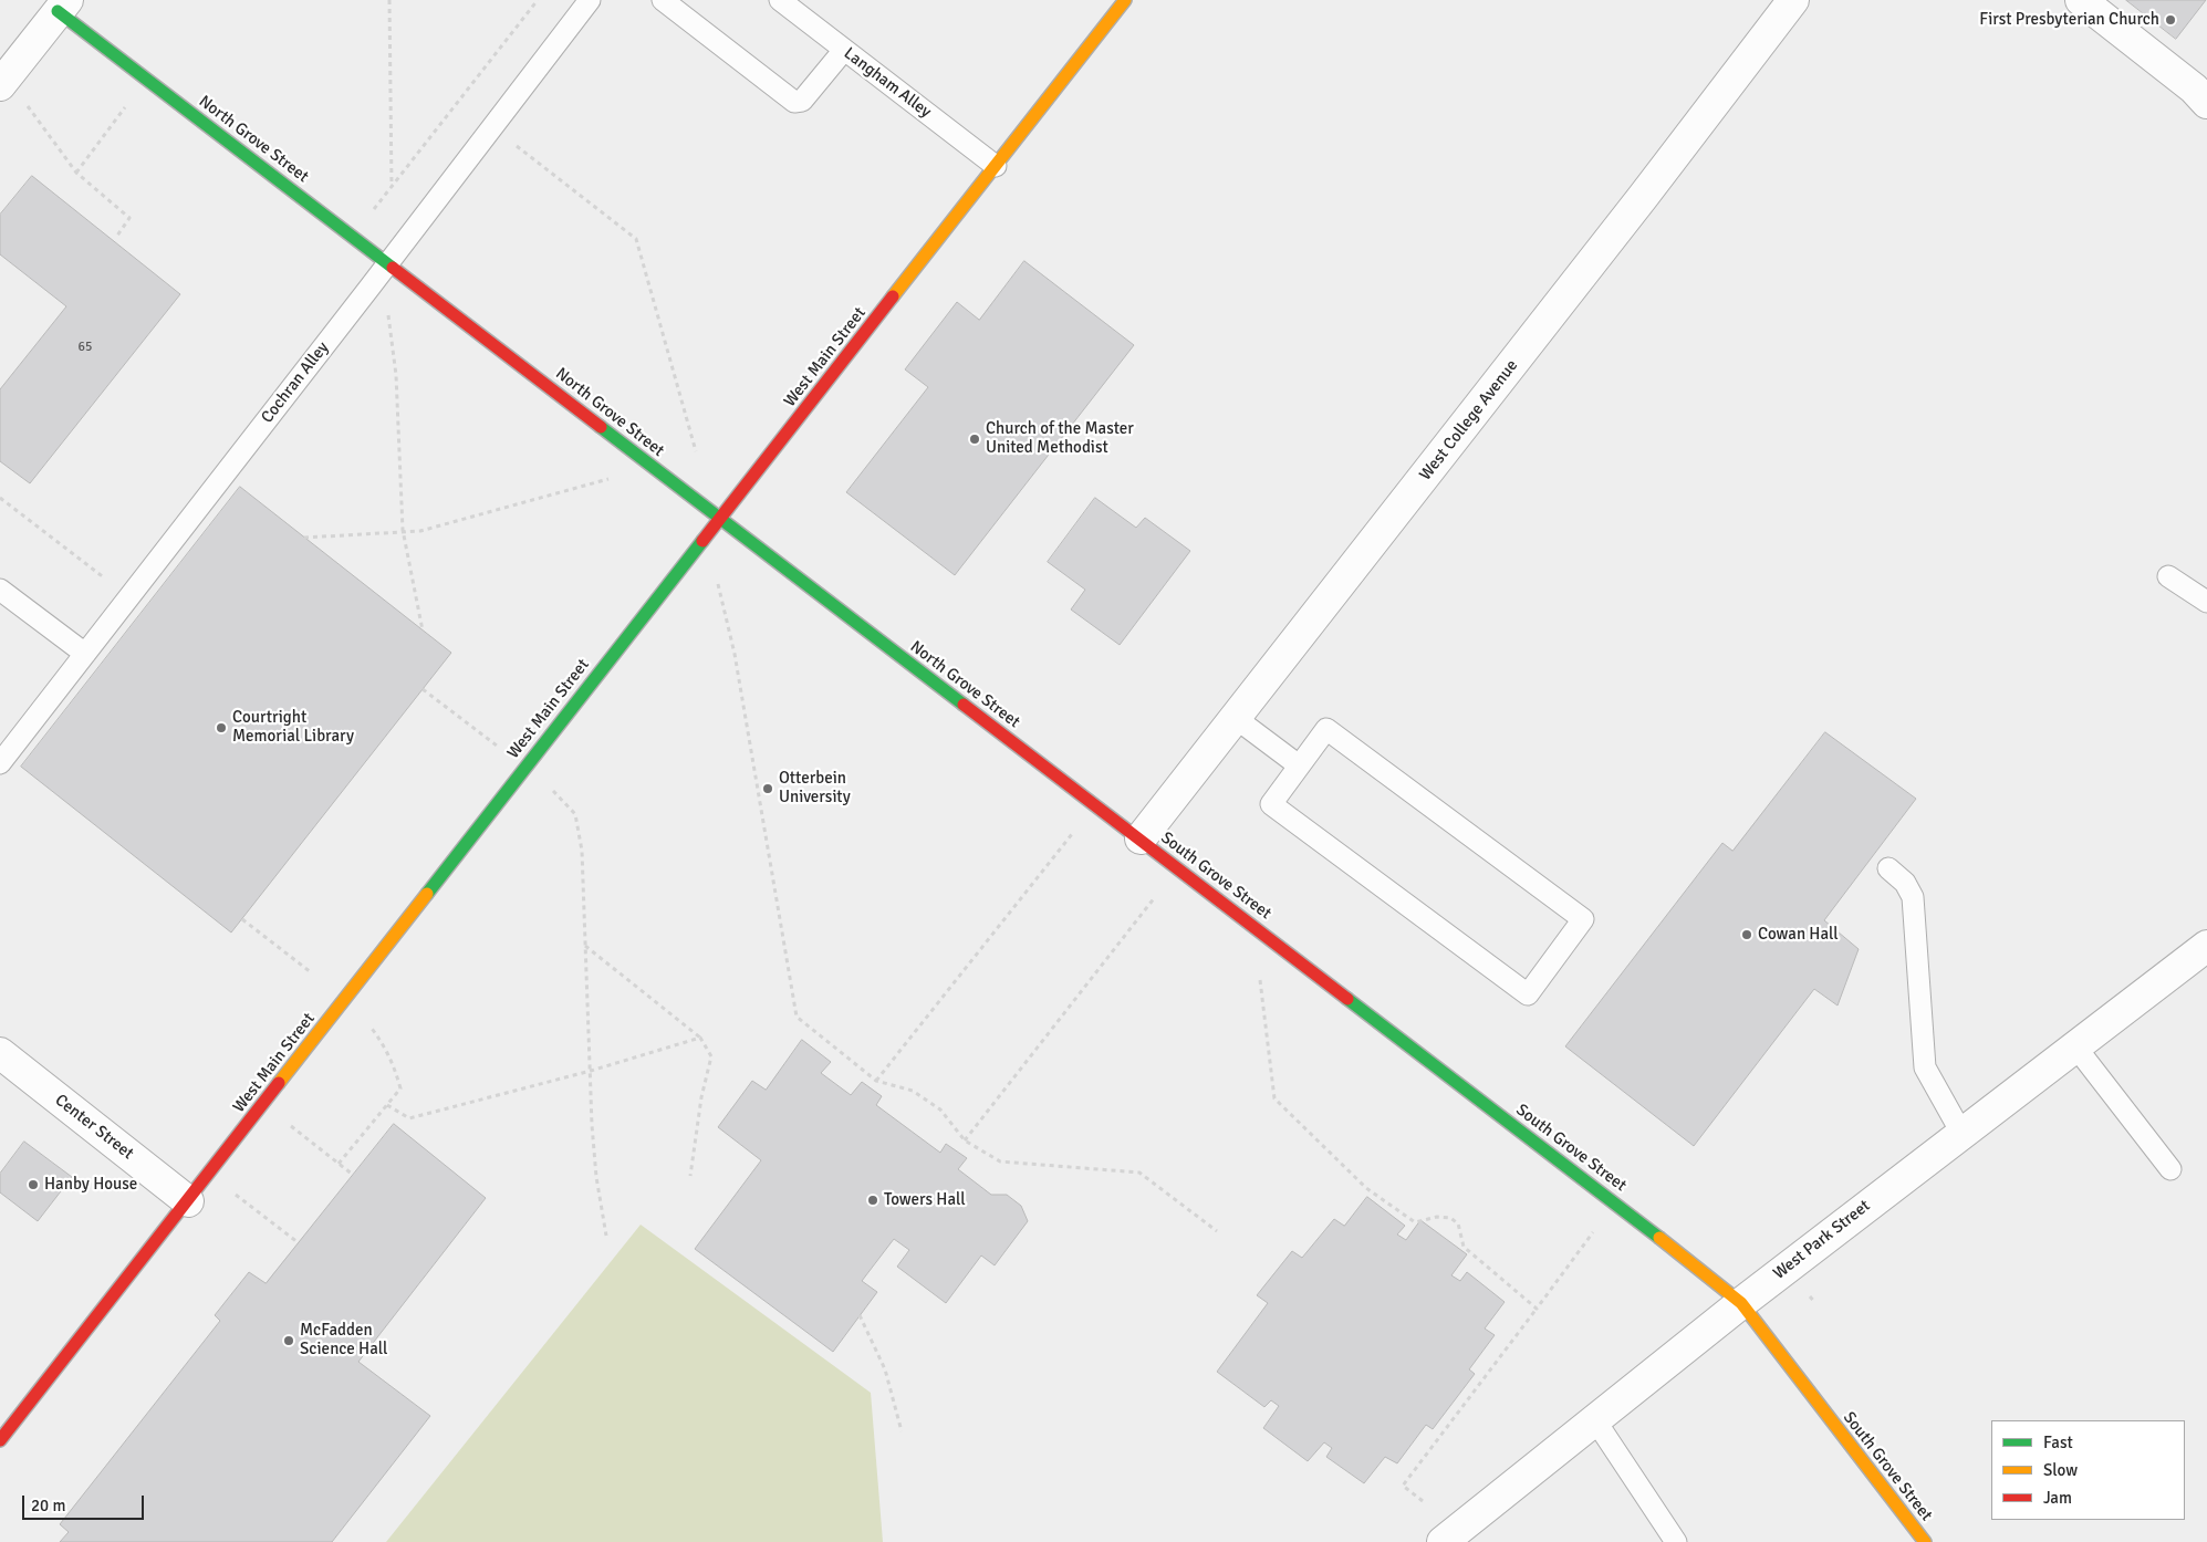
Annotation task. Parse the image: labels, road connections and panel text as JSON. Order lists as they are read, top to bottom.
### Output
{
  "streets": {
    "street": [
      "North Grove Street",
      "West Main Street",
      "West College Avenue",
      "South Grove Street",
      "Center Street",
      "West Park Street"
    ],
    "lane": ["Langham Alley", "Cochran Alley"]
  },
  "crossings": [
    ["Langham Alley", "West Main Street"],
    ["North Grove Street", "West Main Street"],
    ["North Grove Street", "Cochran Alley"],
    ["North Grove Street", "West College Avenue"],
    ["North Grove Street", "South Grove Street"],
    ["West Main Street", "Center Street"],
    ["West College Avenue", "South Grove Street"],
    ["South Grove Street", "West Park Street"]
  ],
  "places": [
    "First Presbyterian Church",
    "Church of the Master United Methodist",
    "Courtright Memorial Library",
    "Otterbein University",
    "Cowan Hall",
    "Hanby House",
    "Towers Hall",
    "McFadden Science Hall"
  ],
  "house_numbers": ["65"],
  "legend": ["Fast", "Slow", "Jam"],
  "scale_bar": "20 m"
}
